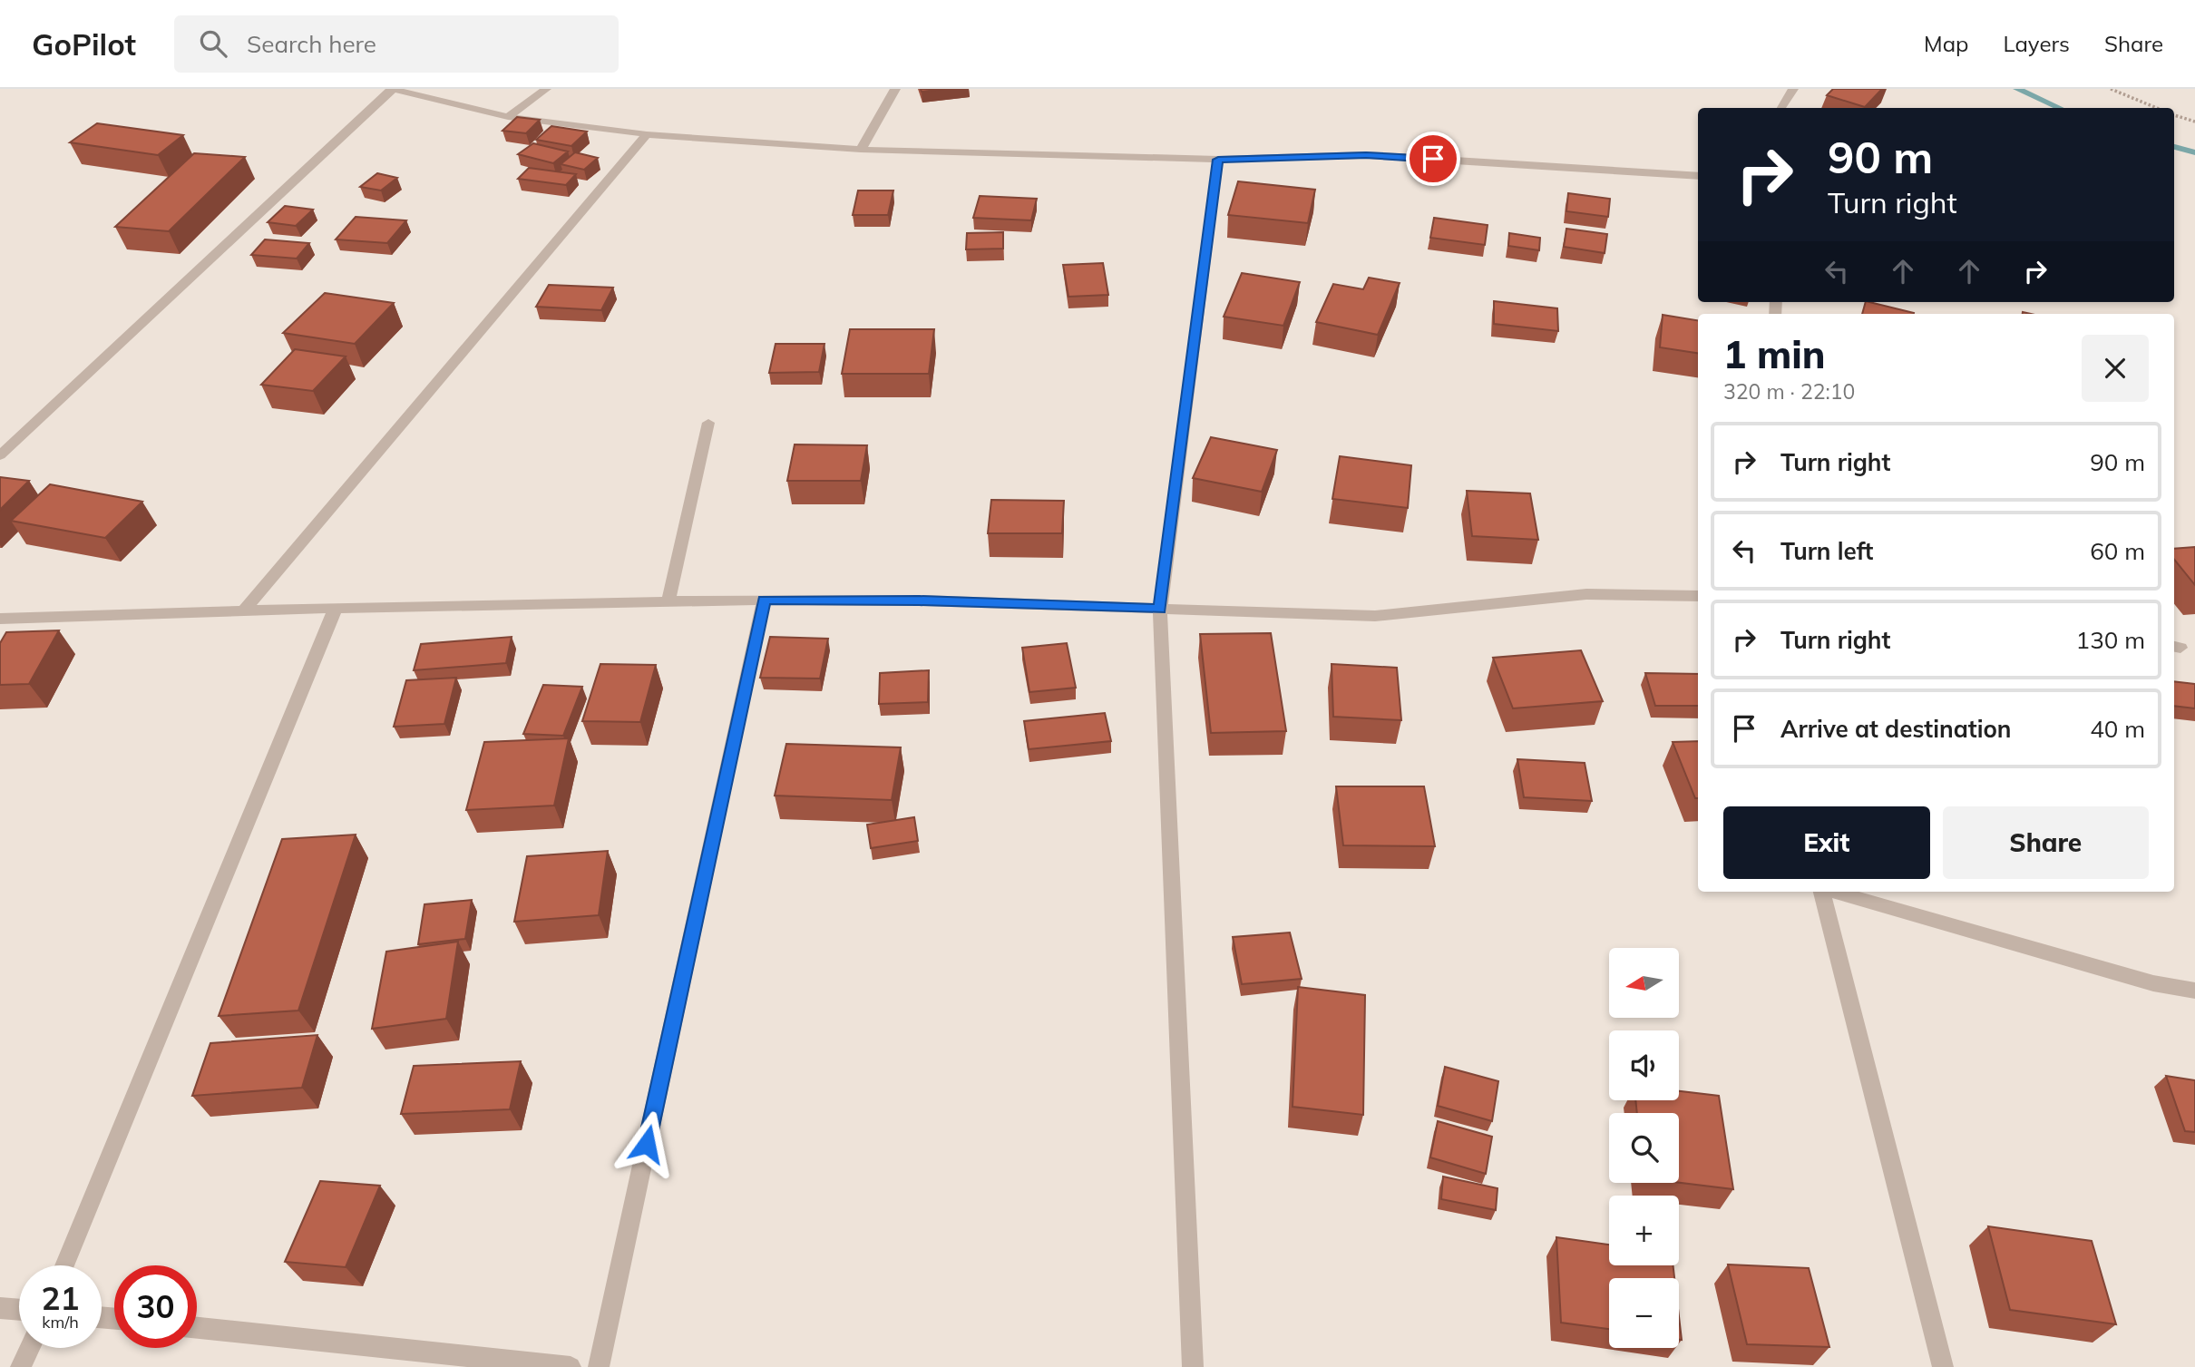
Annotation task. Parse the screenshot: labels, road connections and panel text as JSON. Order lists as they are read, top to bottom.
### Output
{
  "north": "left",
  "page": {
    "header": "GoPilot",
    "search": "Search here",
    "nav": ["Map", "Layers", "Share"],
    "turn": ["90 m", "Turn right"],
    "heading": ["1 min", "320 m · 22:10"],
    "list": [
      {
        "name": "Turn right",
        "value": "90 m"
      },
      {
        "name": "Turn left",
        "value": "60 m"
      },
      {
        "name": "Turn right",
        "value": "130 m"
      },
      {
        "name": "Arrive at destination",
        "value": "40 m"
      }
    ],
    "buttons": ["Exit", "Share"],
    "map_buttons": ["+", "−"],
    "speed": "21 km/h",
    "limit": "30"
  }
}
